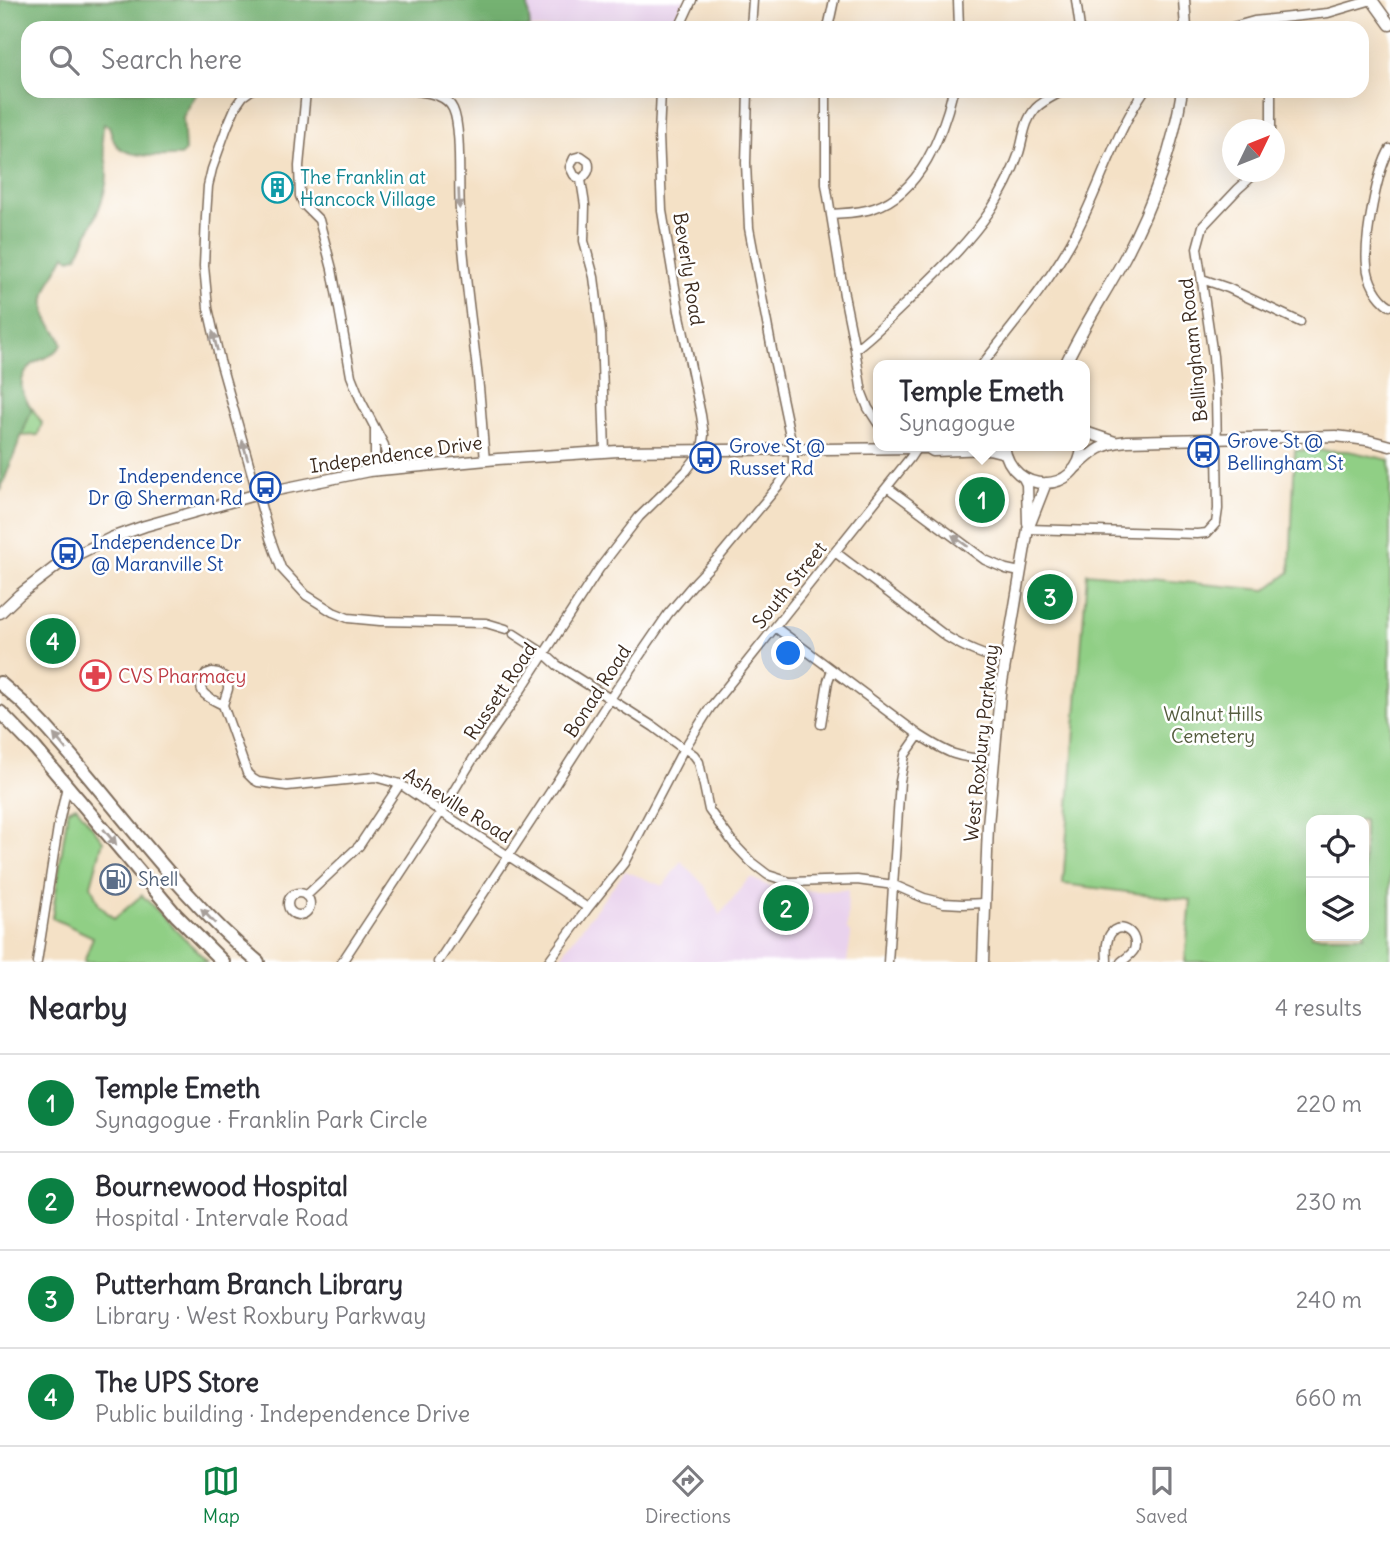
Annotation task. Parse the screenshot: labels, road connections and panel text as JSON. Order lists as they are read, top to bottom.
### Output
{
  "streets": {
    "main road": ["Independence Drive", "West Roxbury Parkway"],
    "street": [
      "Beverly Road",
      "Bellingham Road",
      "South Street",
      "Russett Road",
      "Bonad Road",
      "Asheville Road"
    ]
  },
  "crossings": [
    ["Beverly Road", "Independence Drive"],
    ["Beverly Road", "Russett Road"],
    ["Bellingham Road", "West Roxbury Parkway"],
    ["Independence Drive", "Russett Road"],
    ["Independence Drive", "Bonad Road"],
    ["South Street", "Asheville Road"],
    ["Russett Road", "Asheville Road"],
    ["Bonad Road", "Asheville Road"]
  ],
  "parks": ["Walnut Hills Cemetery"],
  "places": {
    "building": ["The Franklin at Hancock Village"],
    "bus stop": [
      "Grove St @ Bellingham St",
      "Grove St @ Russet Rd",
      "Independence Dr @ Sherman Rd",
      "Independence Dr @ Maranville St"
    ],
    "pharmacy": ["CVS Pharmacy"],
    "fuel station": ["Shell"]
  },
  "north": "top right",
  "page": {
    "search": "Search here",
    "popup": ["Temple Emeth", "Synagogue"],
    "pins": [
      "1",
      "3",
      "4",
      "2"
    ],
    "heading": ["Nearby", "4 results"],
    "list": [
      {
        "mark": "1",
        "name": "Temple Emeth",
        "note": "Synagogue · Franklin Park Circle",
        "value": "220 m"
      },
      {
        "mark": "2",
        "name": "Bournewood Hospital",
        "note": "Hospital · Intervale Road",
        "value": "230 m"
      },
      {
        "mark": "3",
        "name": "Putterham Branch Library",
        "note": "Library · West Roxbury Parkway",
        "value": "240 m"
      },
      {
        "mark": "4",
        "name": "The UPS Store",
        "note": "Public building · Independence Drive",
        "value": "660 m"
      }
    ],
    "nav": ["Map", "Directions", "Saved"]
  }
}
